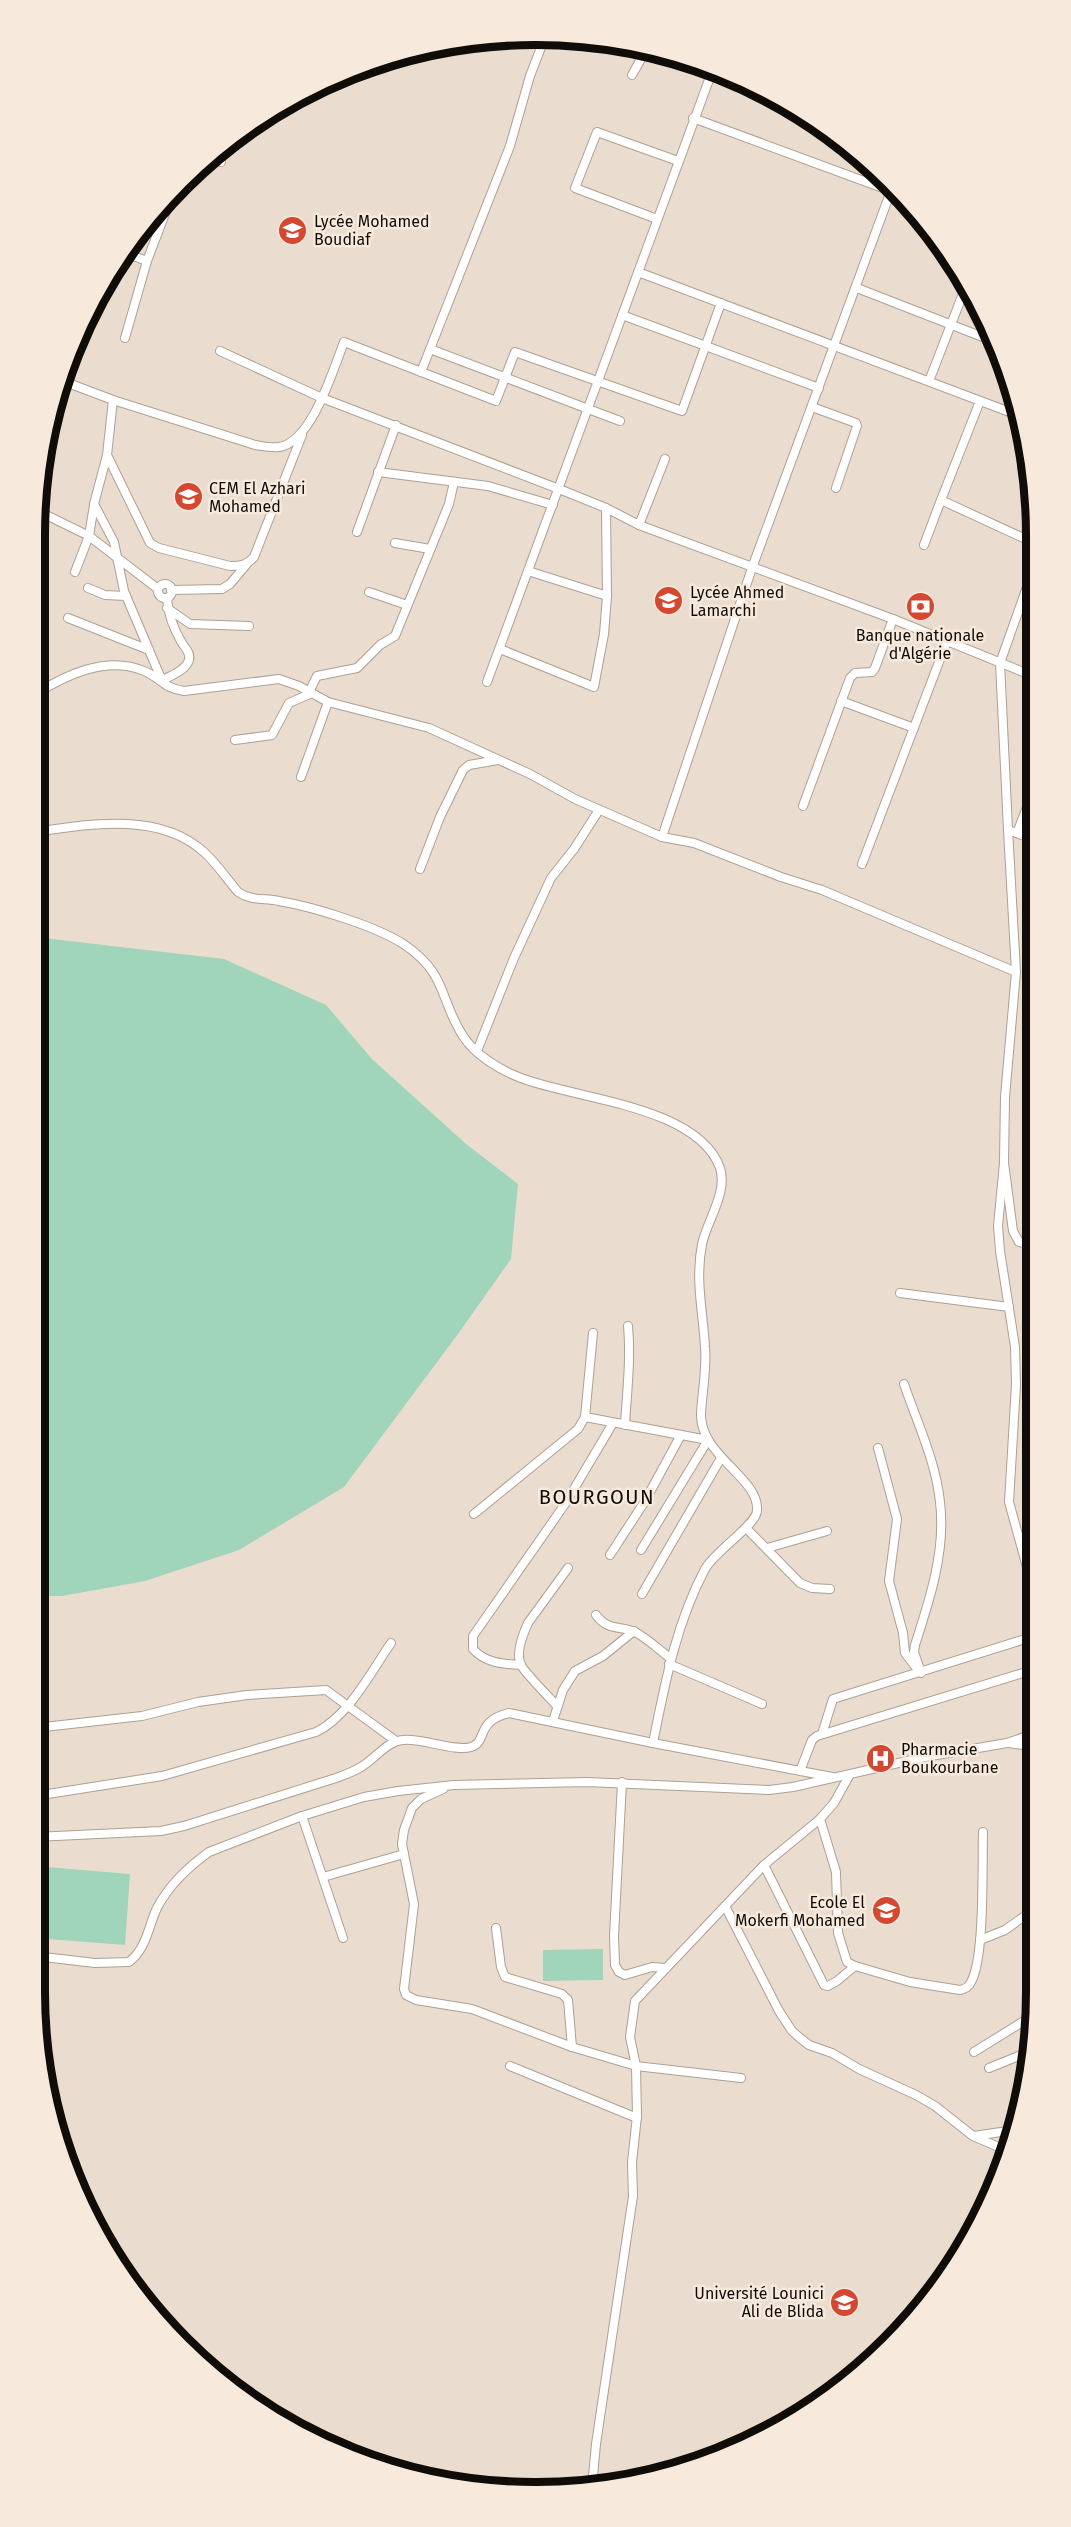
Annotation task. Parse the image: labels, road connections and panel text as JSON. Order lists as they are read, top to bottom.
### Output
{
  "districts": ["BOURGOUN"],
  "places": {
    "school or university": [
      "Lycée Mohamed Boudiaf",
      "CEM El Azhari Mohamed",
      "Lycée Ahmed Lamarchi",
      "Ecole El Mokerfi Mohamed",
      "Université Lounici Ali de Blida"
    ],
    "bank": ["Banque nationale d'Algérie"],
    "hospital": ["Pharmacie Boukourbane"]
  }
}
